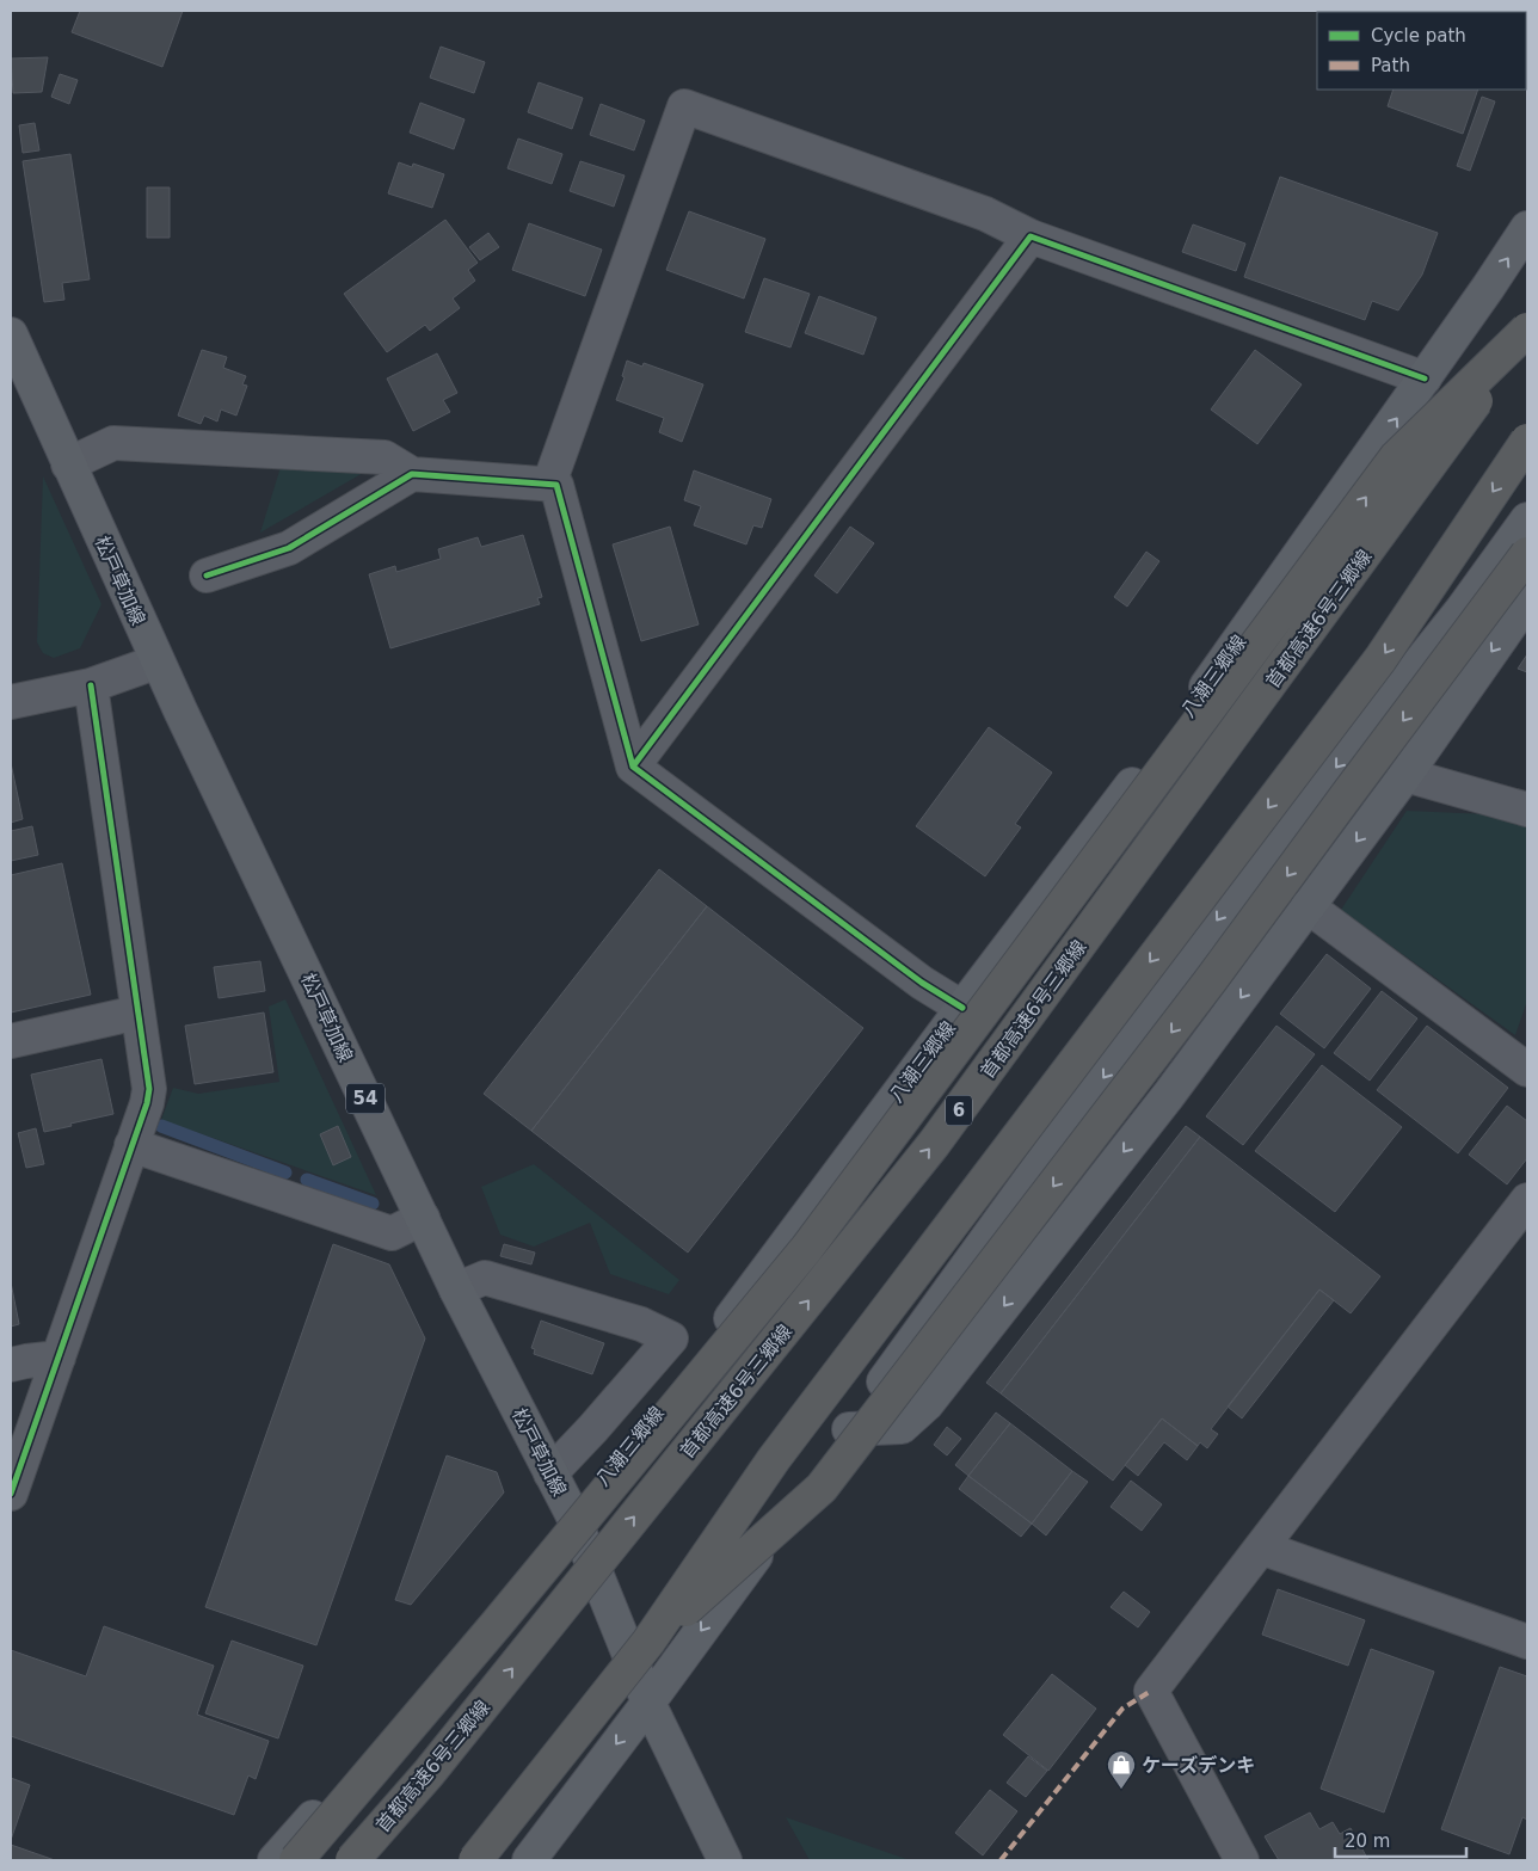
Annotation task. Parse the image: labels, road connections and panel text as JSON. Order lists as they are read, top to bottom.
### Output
{
  "streets": {
    "highway": ["首都高速6号三郷線", "6"],
    "main road": ["松戸草加線", "八潮三郷線", "54"]
  },
  "crossings": [
    ["松戸草加線", "八潮三郷線"]
  ],
  "places": {
    "shop": ["ケーズデンキ"]
  },
  "legend": ["Cycle path", "Path"],
  "scale_bar": "20 m"
}
